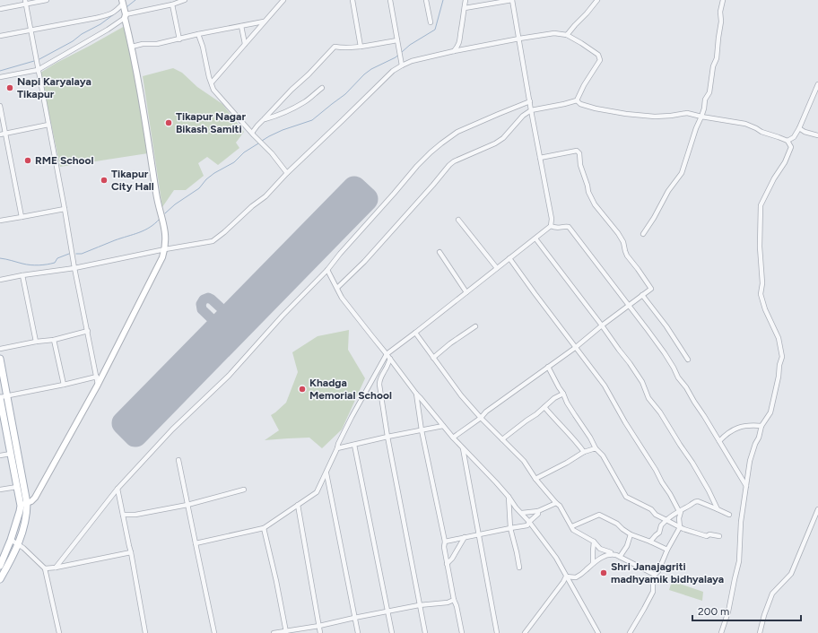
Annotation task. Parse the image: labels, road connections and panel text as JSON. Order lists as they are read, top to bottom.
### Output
{
  "places": [
    "Napi Karyalaya Tikapur",
    "Tikapur Nagar Bikash Samiti",
    "RME School",
    "Tikapur City Hall",
    "Khadga Memorial School",
    "Shri Janajagriti madhyamik bidhyalaya"
  ],
  "scale_bar": "200 m"
}
